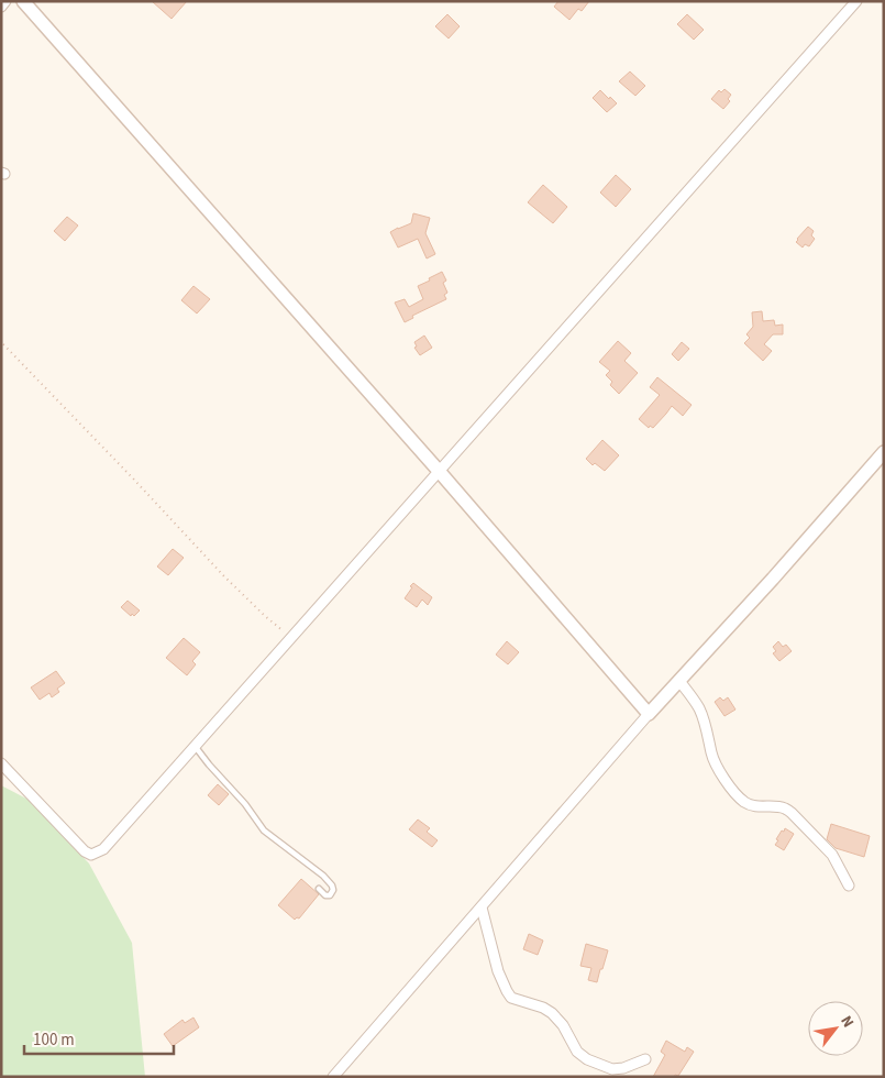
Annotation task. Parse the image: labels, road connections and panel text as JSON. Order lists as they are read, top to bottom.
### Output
{
  "scale_bar": "100 m",
  "north": "top right"
}
